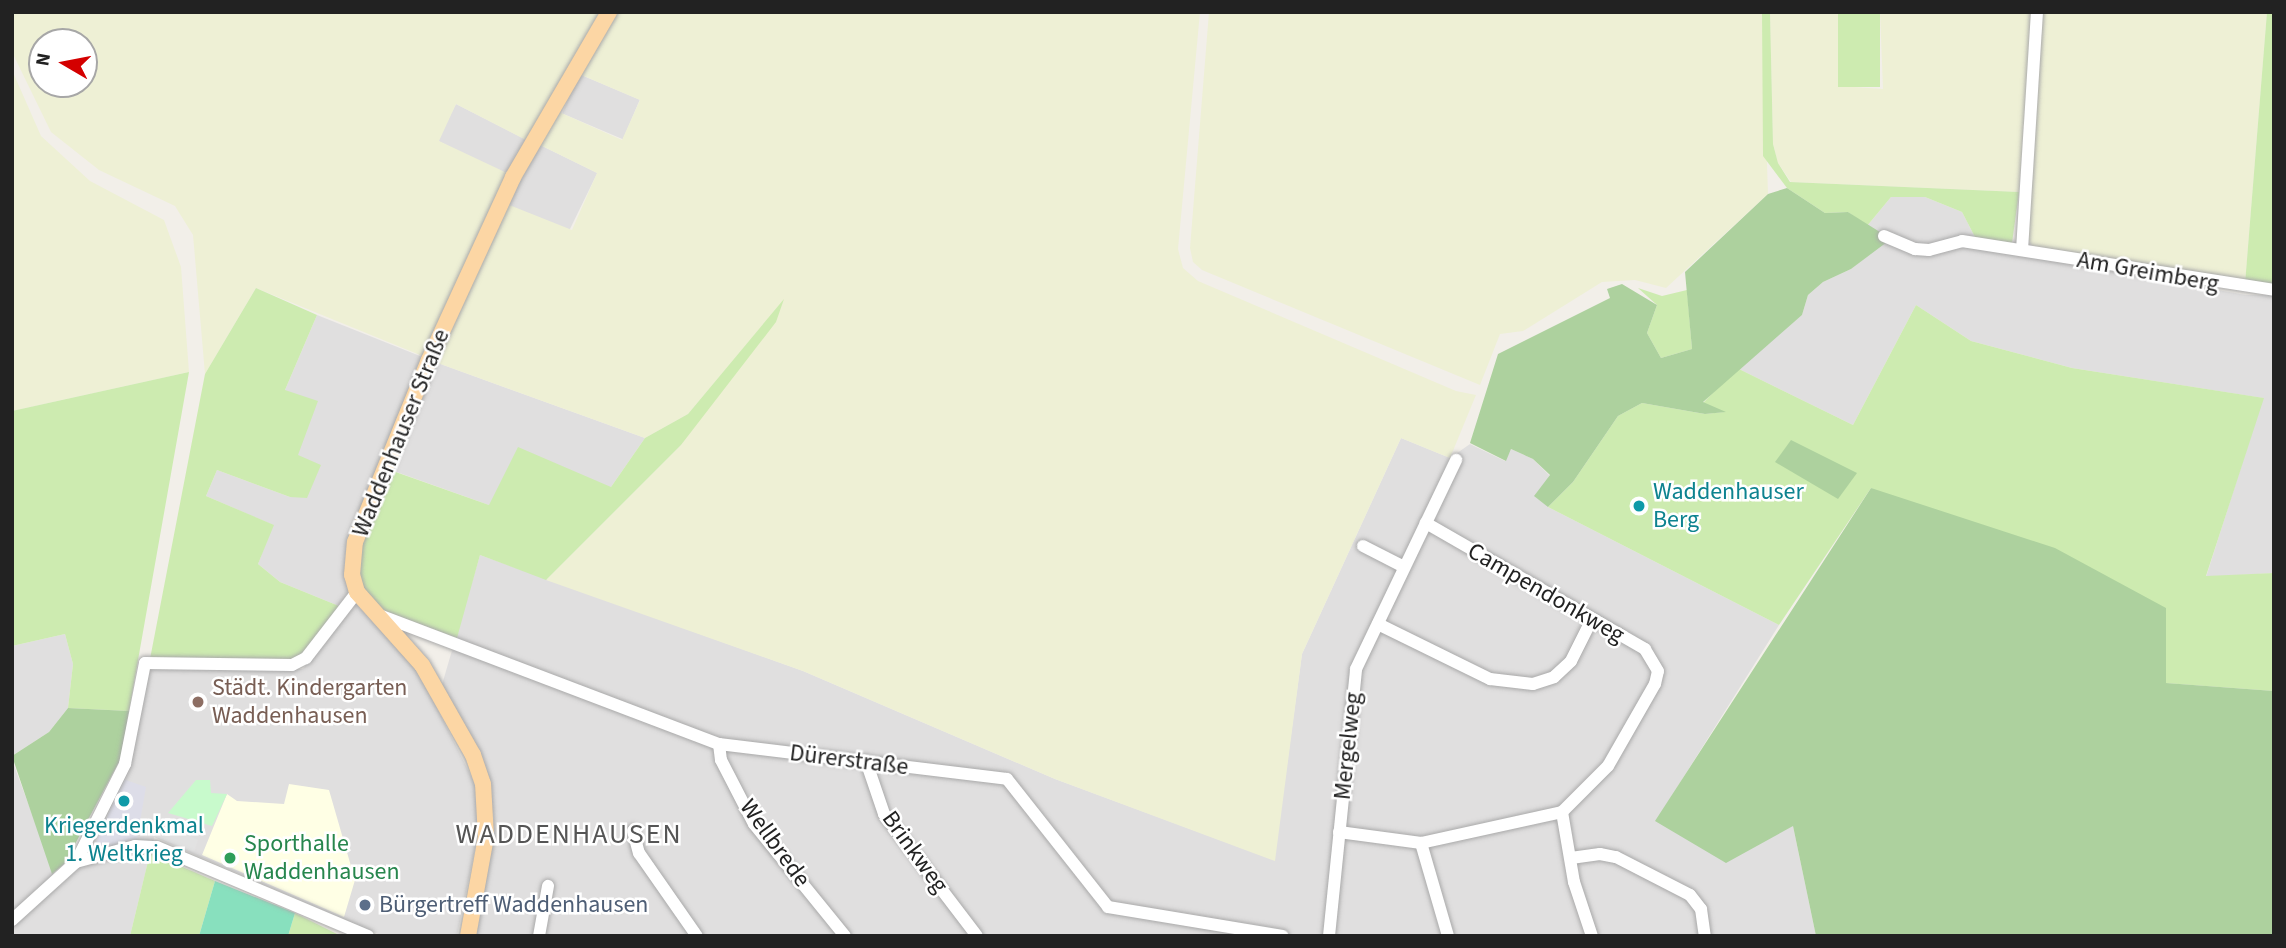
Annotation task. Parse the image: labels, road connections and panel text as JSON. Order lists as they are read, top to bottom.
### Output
{
  "streets": {
    "main road": ["Waddenhauser Straße"],
    "street": [
      "Am Greimberg",
      "Campendonkweg",
      "Mergelweg",
      "Dürerstraße",
      "Wellbrede",
      "Brinkweg"
    ]
  },
  "crossings": [
    ["Campendonkweg", "Mergelweg"],
    ["Dürerstraße", "Wellbrede"],
    ["Dürerstraße", "Brinkweg"]
  ],
  "districts": ["WADDENHAUSEN"],
  "places": [
    "Waddenhauser Berg",
    "Städt. Kindergarten Waddenhausen",
    "Kriegerdenkmal 1. Weltkrieg",
    "Sporthalle Waddenhausen",
    "Bürgertreff Waddenhausen"
  ],
  "north": "left"
}
